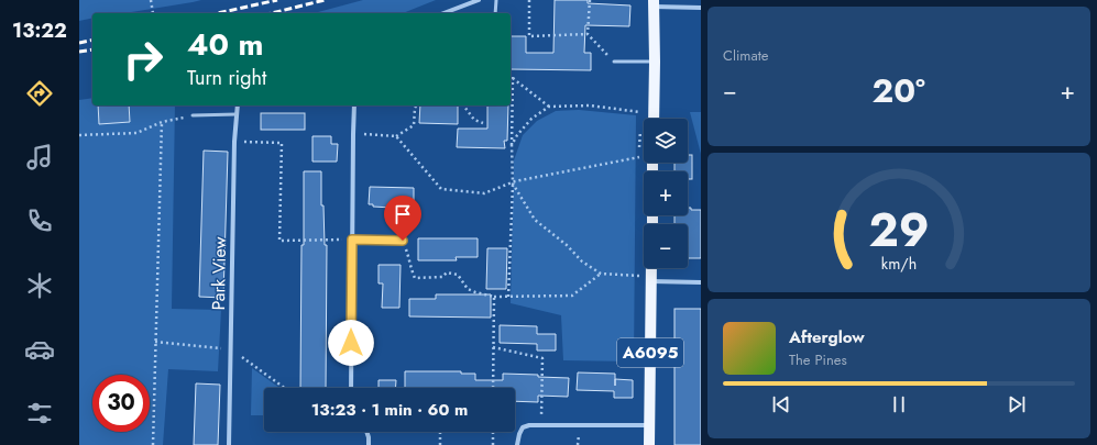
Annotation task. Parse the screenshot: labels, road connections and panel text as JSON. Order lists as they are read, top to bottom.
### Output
{
  "streets": {
    "main road": ["A6095"],
    "street": ["Park View"]
  },
  "page": {
    "tabs": "13:22",
    "tile": "Climate",
    "turn": ["40 m", "Turn right"],
    "heat": ["−", "20°", "+"],
    "map_buttons": ["+", "−"],
    "song": ["Afterglow", "The Pines"],
    "limit": "30",
    "trip": "13:23 · 1 min · 60 m",
    "gauge": ["29", "km/h"]
  }
}
